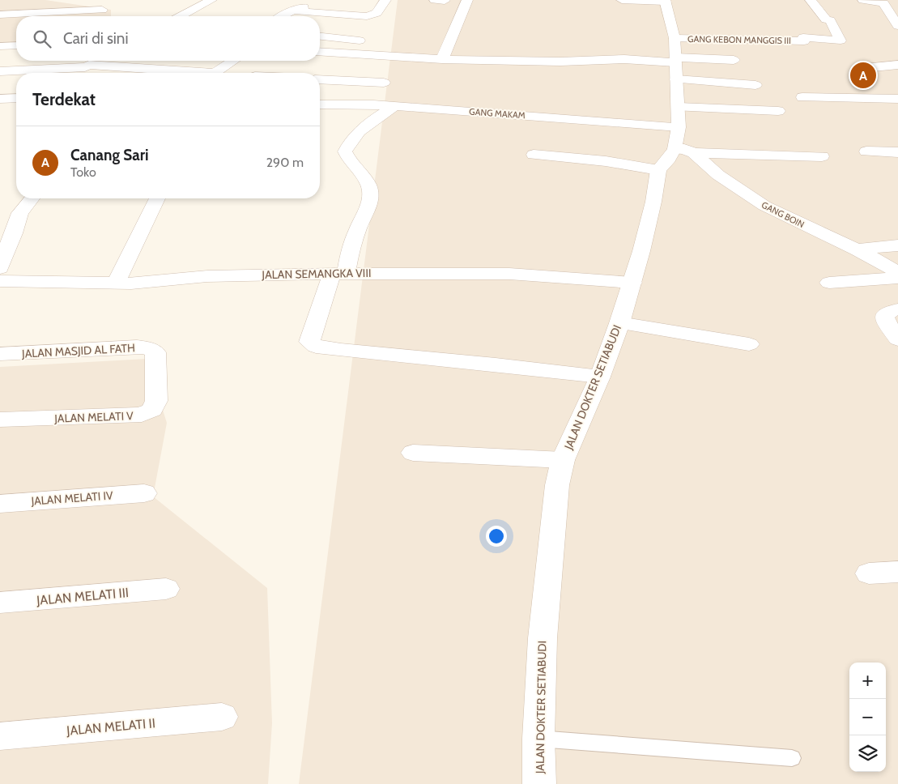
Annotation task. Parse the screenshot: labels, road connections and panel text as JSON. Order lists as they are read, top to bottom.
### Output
{
  "streets": {
    "street": [
      "GANG KEBON MANGGIS III",
      "GANG MAKAM",
      "GANG BOIN",
      "JALAN SEMANGKA VIII",
      "JALAN MASJID AL FATH",
      "JALAN DOKTER SETIABUDI",
      "JALAN MELATI V",
      "JALAN MELATI IV",
      "JALAN MELATI III",
      "JALAN MELATI II"
    ]
  },
  "crossings": [
    ["JALAN SEMANGKA VIII", "JALAN DOKTER SETIABUDI"],
    ["JALAN MASJID AL FATH", "JALAN MELATI V"]
  ],
  "page": {
    "search": "Cari di sini",
    "pins": "A",
    "heading": "Terdekat",
    "list": [
      {
        "mark": "A",
        "name": "Canang Sari",
        "note": "Toko",
        "value": "290 m"
      }
    ],
    "map_buttons": ["+", "−"]
  }
}
